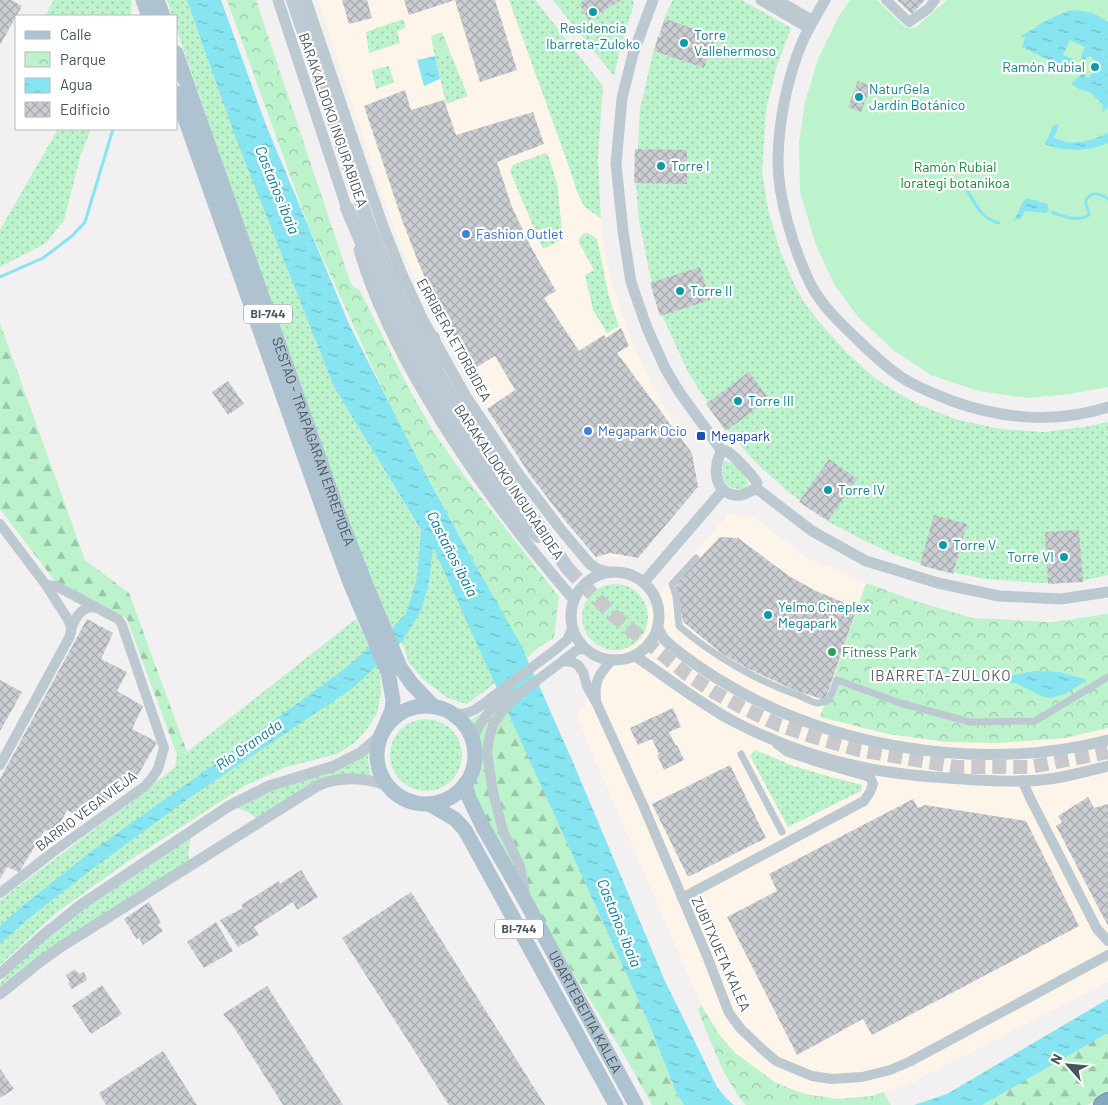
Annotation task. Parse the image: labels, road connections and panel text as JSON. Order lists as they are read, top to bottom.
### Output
{
  "streets": {
    "main road": [
      "BARAKALDOKO INGURABIDEA",
      "BI-744",
      "SESTAO - TRAPAGARAN ERREPIDEA",
      "UGARTEBEITIA KALEA"
    ],
    "street": ["ERRIBERA ETORBIDEA", "BARRIO VEGA VIEJA", "ZUBITXUETA KALEA"]
  },
  "crossings": [
    ["BI-744", "SESTAO - TRAPAGARAN ERREPIDEA"],
    ["BI-744", "UGARTEBEITIA KALEA"],
    ["ERRIBERA ETORBIDEA", "ZUBITXUETA KALEA"]
  ],
  "districts": ["IBARRETA-ZULOKO"],
  "water": ["Castaños ibaia", "Río Granada"],
  "parks": ["Ramón Rubial lorategi botanikoa"],
  "places": {
    "other": [
      "Residencia Ibarreta-Zuloko",
      "Torre Vallehermoso",
      "Ramón Rubial",
      "NaturGela Jardin Botánico",
      "Torre I",
      "Fashion Outlet",
      "Torre II",
      "Torre III",
      "Megapark Ocio",
      "Torre IV",
      "Torre V",
      "Torre VI",
      "Yelmo Cineplex Megapark",
      "Fitness Park"
    ],
    "transit": ["Megapark"]
  },
  "legend": [
    "Calle",
    "Parque",
    "Agua",
    "Edificio"
  ],
  "north": "top left"
}
